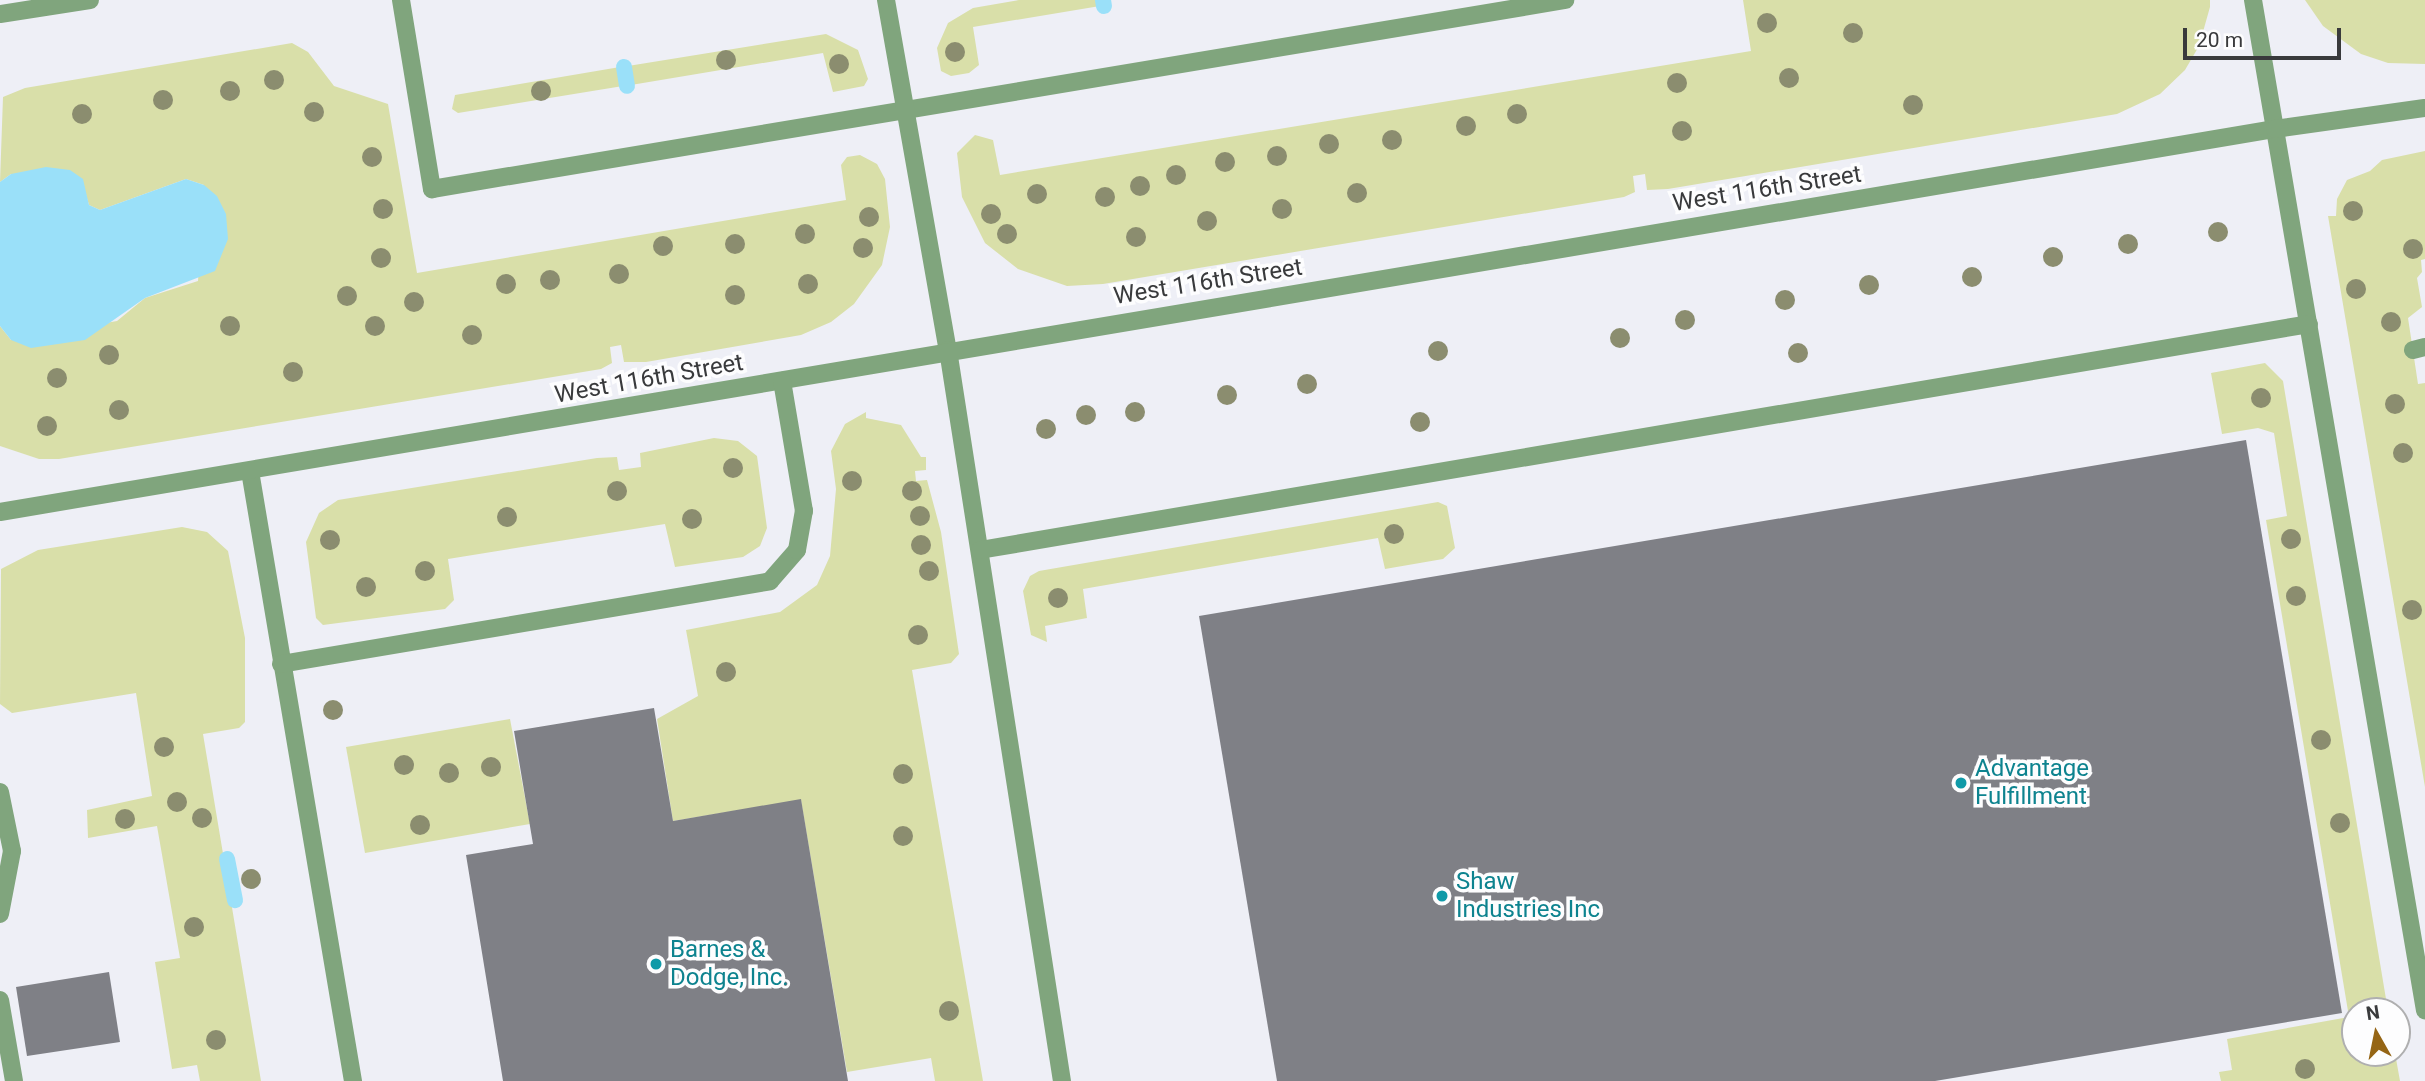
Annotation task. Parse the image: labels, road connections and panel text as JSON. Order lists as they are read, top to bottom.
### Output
{
  "streets": {
    "street": ["West 116th Street"]
  },
  "places": ["Advantage Fulfillment", "Shaw Industries Inc", "Barnes & Dodge, Inc."],
  "scale_bar": "20 m",
  "north": "top"
}
